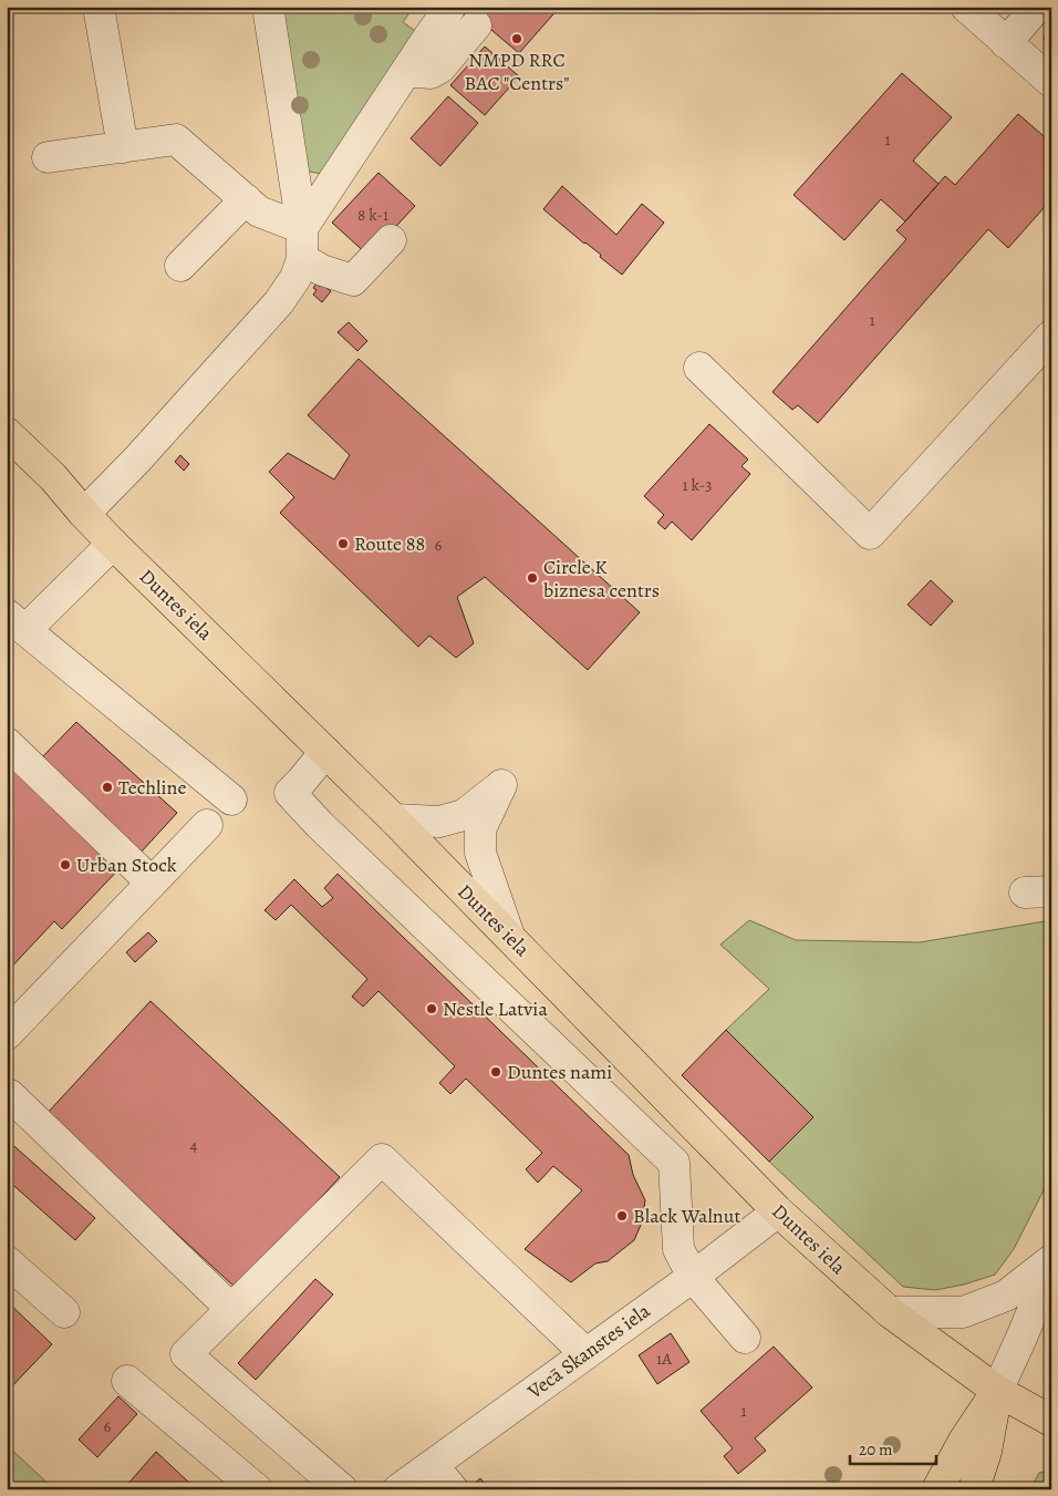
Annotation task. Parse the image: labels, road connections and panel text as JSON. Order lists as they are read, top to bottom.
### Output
{
  "streets": {
    "main road": ["Duntes iela"],
    "street": ["Vecā Skanstes iela"]
  },
  "crossings": [
    ["Duntes iela", "Vecā Skanstes iela"]
  ],
  "places": [
    "NMPD RRC BAC \"Centrs\"",
    "Route 88",
    "Circle K biznesa centrs",
    "Techline",
    "Urban Stock",
    "Nestle Latvia",
    "Duntes nami",
    "Black Walnut"
  ],
  "house_numbers": [
    "1",
    "8 k-1",
    "1",
    "1 k-3",
    "6",
    "4",
    "1A",
    "1",
    "6"
  ],
  "scale_bar": "20 m"
}
